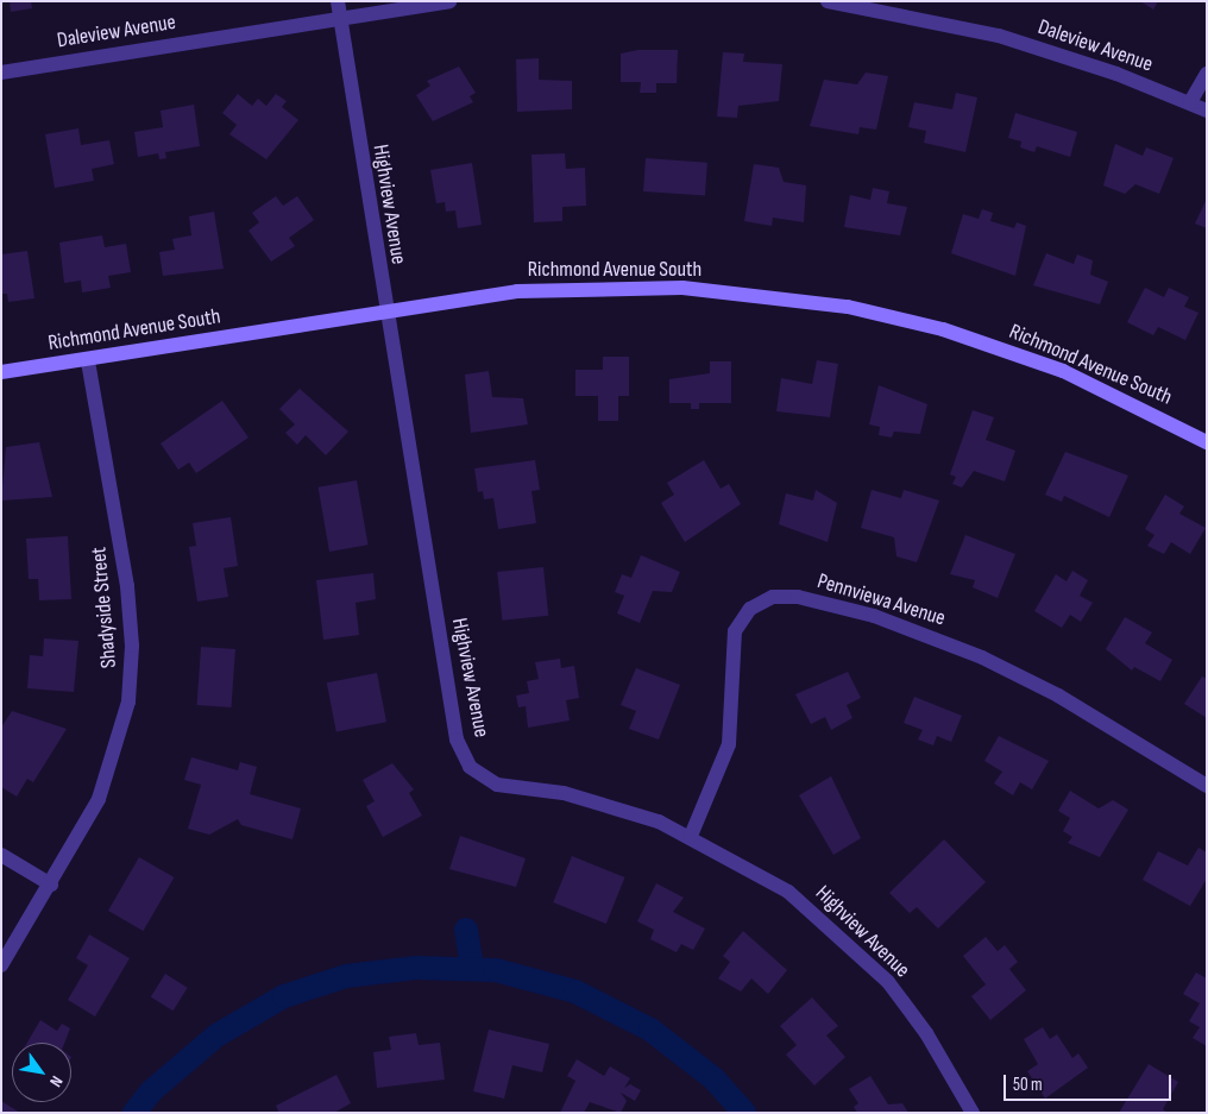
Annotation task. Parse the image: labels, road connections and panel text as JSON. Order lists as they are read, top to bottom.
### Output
{
  "streets": {
    "street": [
      "Daleview Avenue",
      "Highview Avenue",
      "Richmond Avenue South",
      "Pennviewa Avenue",
      "Shadyside Street"
    ]
  },
  "crossings": [
    ["Daleview Avenue", "Highview Avenue"],
    ["Highview Avenue", "Richmond Avenue South"],
    ["Highview Avenue", "Pennviewa Avenue"],
    ["Richmond Avenue South", "Shadyside Street"]
  ],
  "scale_bar": "50 m",
  "north": "bottom right"
}
